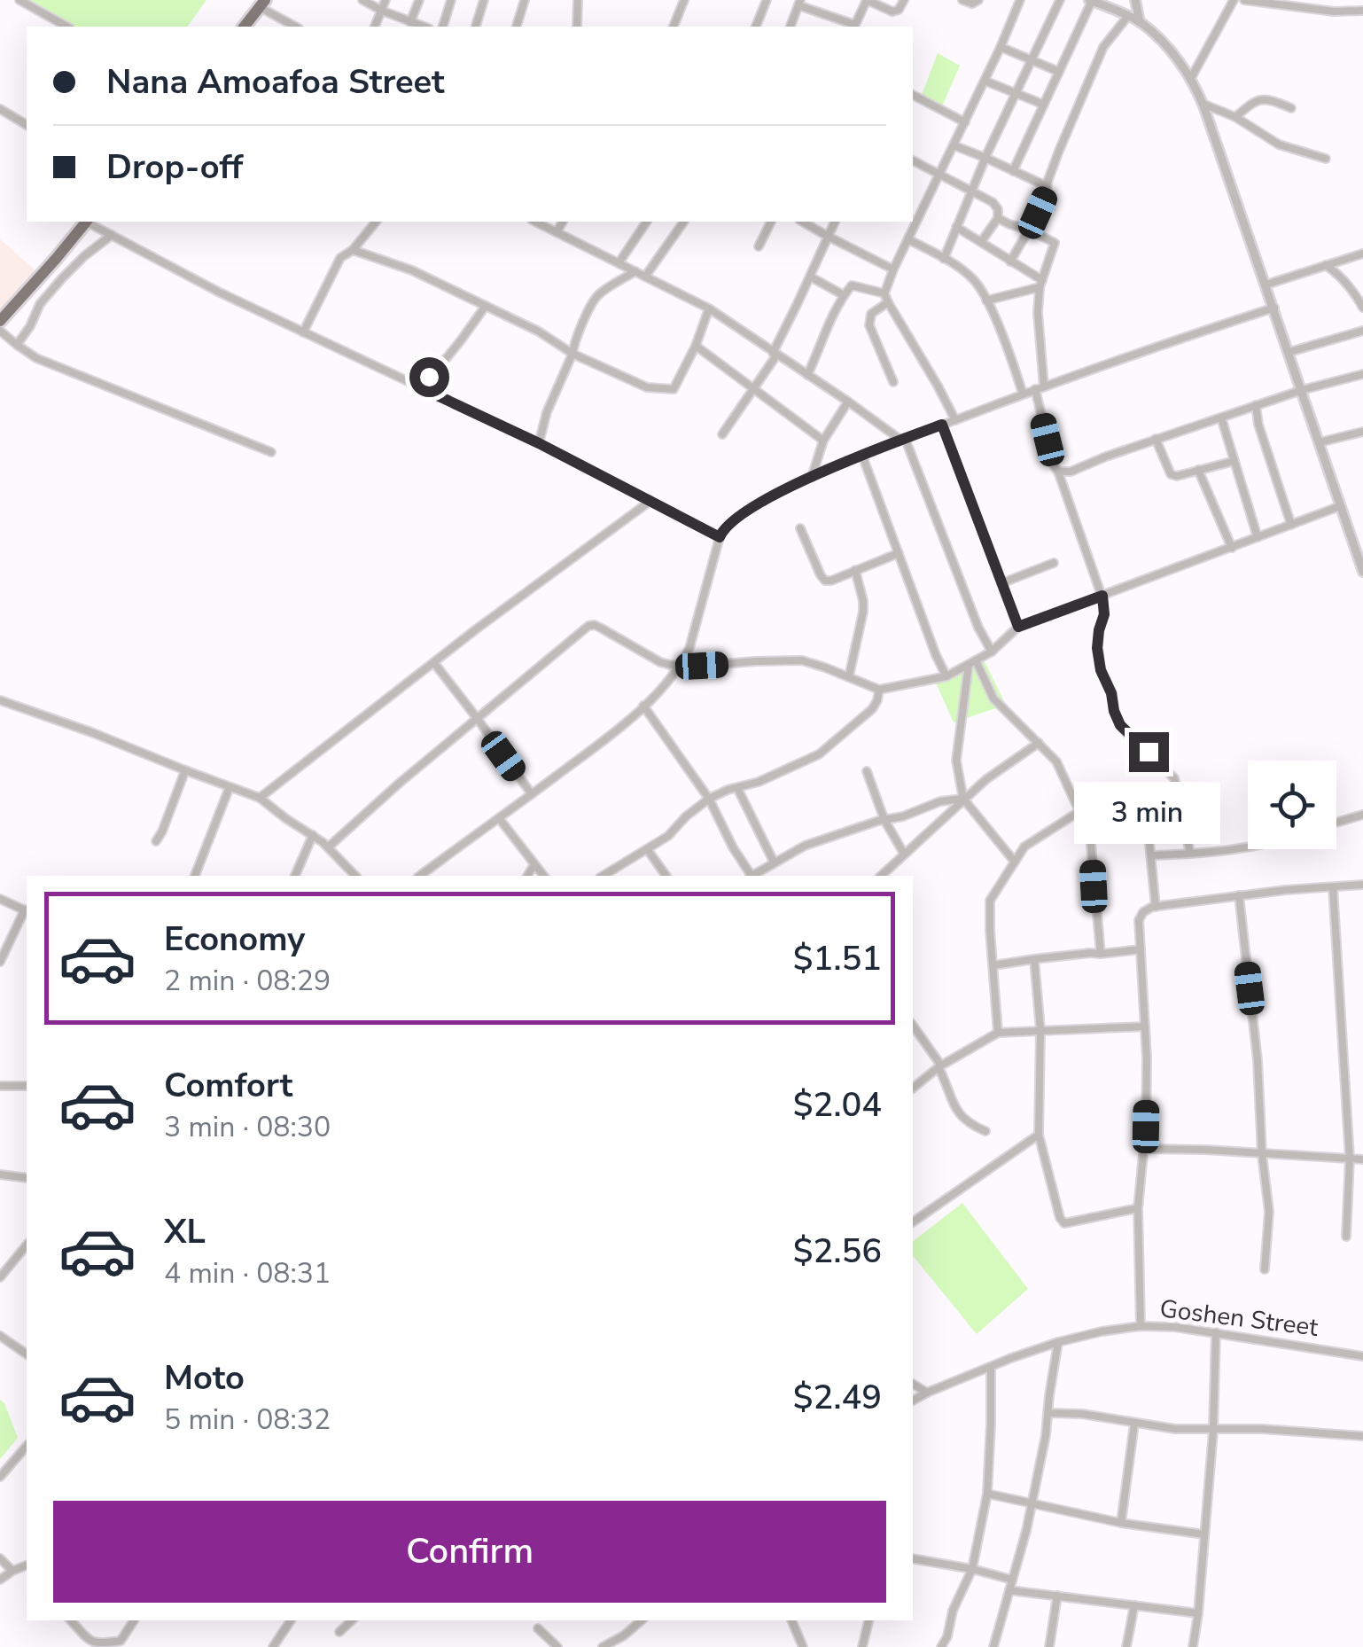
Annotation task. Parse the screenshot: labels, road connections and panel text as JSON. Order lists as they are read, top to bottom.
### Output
{
  "streets": {
    "street": ["Goshen Street"]
  },
  "page": {
    "banner": ["Nana Amoafoa Street", "Drop-off"],
    "bubble": "3 min",
    "list": [
      {
        "name": "Economy",
        "note": "2 min · 08:29",
        "value": "$1.51"
      },
      {
        "name": "Comfort",
        "note": "3 min · 08:30",
        "value": "$2.04"
      },
      {
        "name": "XL",
        "note": "4 min · 08:31",
        "value": "$2.56"
      },
      {
        "name": "Moto",
        "note": "5 min · 08:32",
        "value": "$2.49"
      }
    ],
    "buttons": "Confirm"
  }
}
